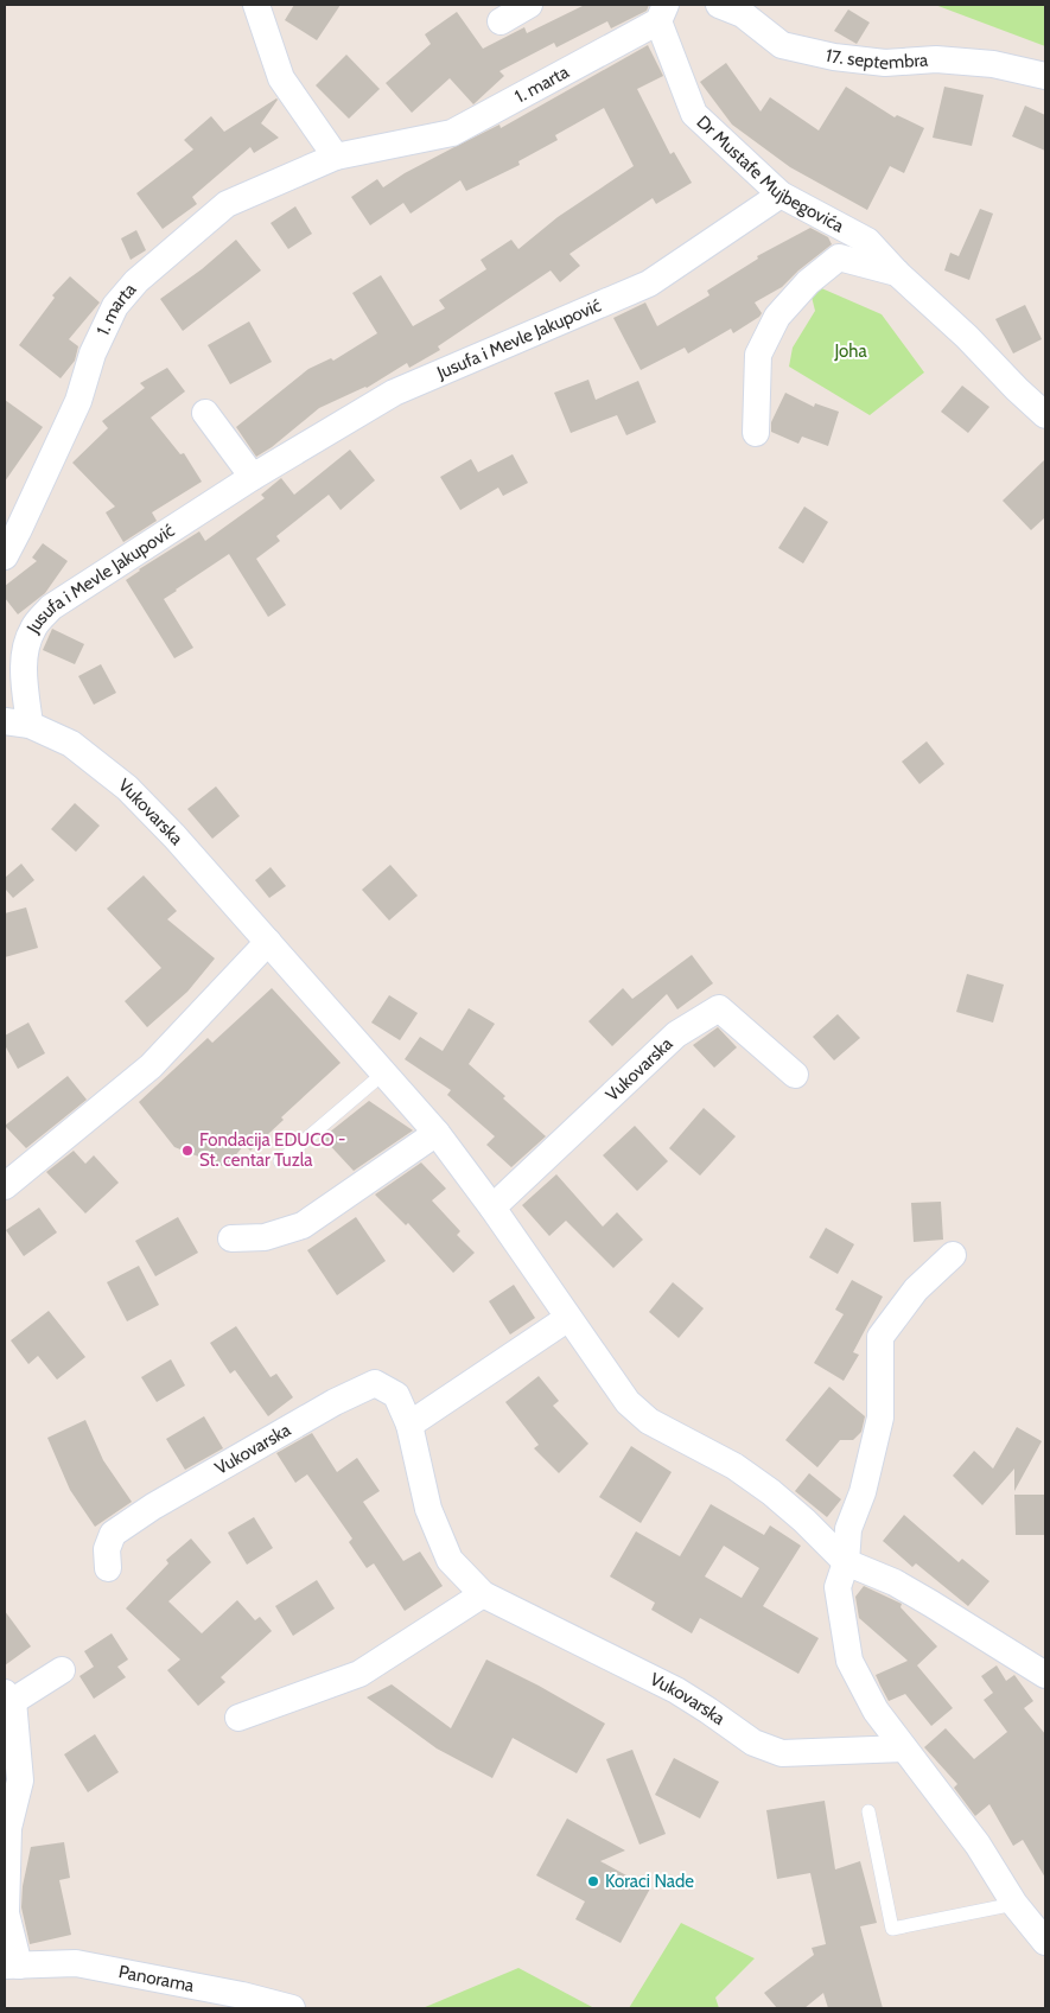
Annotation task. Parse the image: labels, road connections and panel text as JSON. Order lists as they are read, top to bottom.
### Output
{
  "streets": {
    "street": [
      "17. septembra",
      "1. marta",
      "Dr Mustafe Mujbegovića",
      "Jusufa i Mevle Jakupović",
      "Vukovarska",
      "Panorama"
    ]
  },
  "crossings": [
    ["1. marta", "Dr Mustafe Mujbegovića"],
    ["Dr Mustafe Mujbegovića", "Jusufa i Mevle Jakupović"],
    ["Jusufa i Mevle Jakupović", "Vukovarska"]
  ],
  "parks": ["Joha"],
  "places": ["Fondacija EDUCO - St. centar Tuzla", "Koraci Nade"]
}
